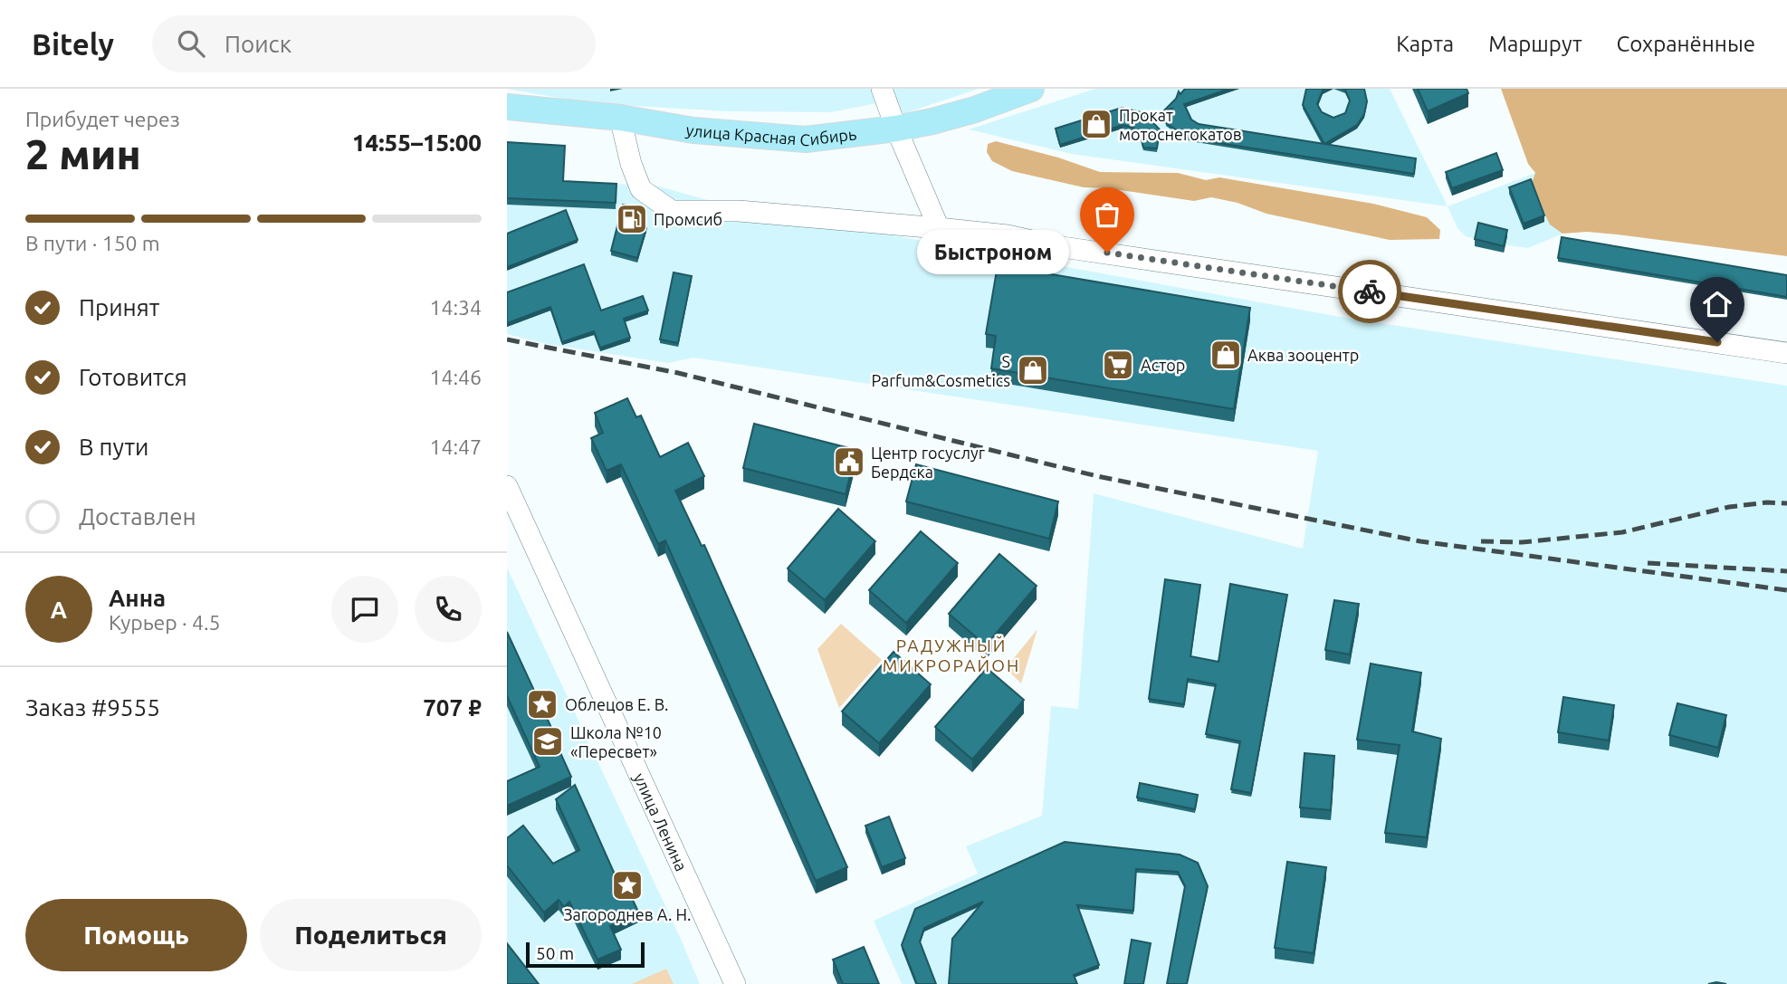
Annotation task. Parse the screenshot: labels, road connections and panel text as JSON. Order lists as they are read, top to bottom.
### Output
{
  "streets": {
    "main road": ["улица Красная Сибирь"],
    "street": ["улица Ленина"]
  },
  "districts": ["РАДУЖНЫЙ МИКРОРАЙОН"],
  "places": {
    "shop": ["Прокат мотоснегокатов", "Аква зооцентр", "S Parfum&Cosmetics"],
    "fuel station": ["Промсиб"],
    "other": ["Быстроном"],
    "supermarket": ["Астор"],
    "public building": ["Центр госуслуг Бердска"],
    "place": ["Облецов Е. В.", "Загороднев А. Н."],
    "school or university": ["Школа №10 «Пересвет»"]
  },
  "scale_bar": "50 m",
  "page": {
    "header": "Bitely",
    "search": "Поиск",
    "nav": ["Карта", "Маршрут", "Сохранённые"],
    "heading": ["2 мин", "Прибудет через", "14:55–15:00"],
    "panel": [
      "Анна",
      "Курьер · 4.5",
      "Заказ #9555",
      "707 ₽"
    ],
    "bar": "В пути · 150 m",
    "bubble": "Быстроном",
    "list": [
      ["Принят", "14:34"],
      ["Готовится", "14:46"],
      ["В пути", "14:47"],
      "Доставлен"
    ],
    "round": "А",
    "buttons": ["Помощь", "Поделиться"],
    "scale": "50 m"
  }
}
